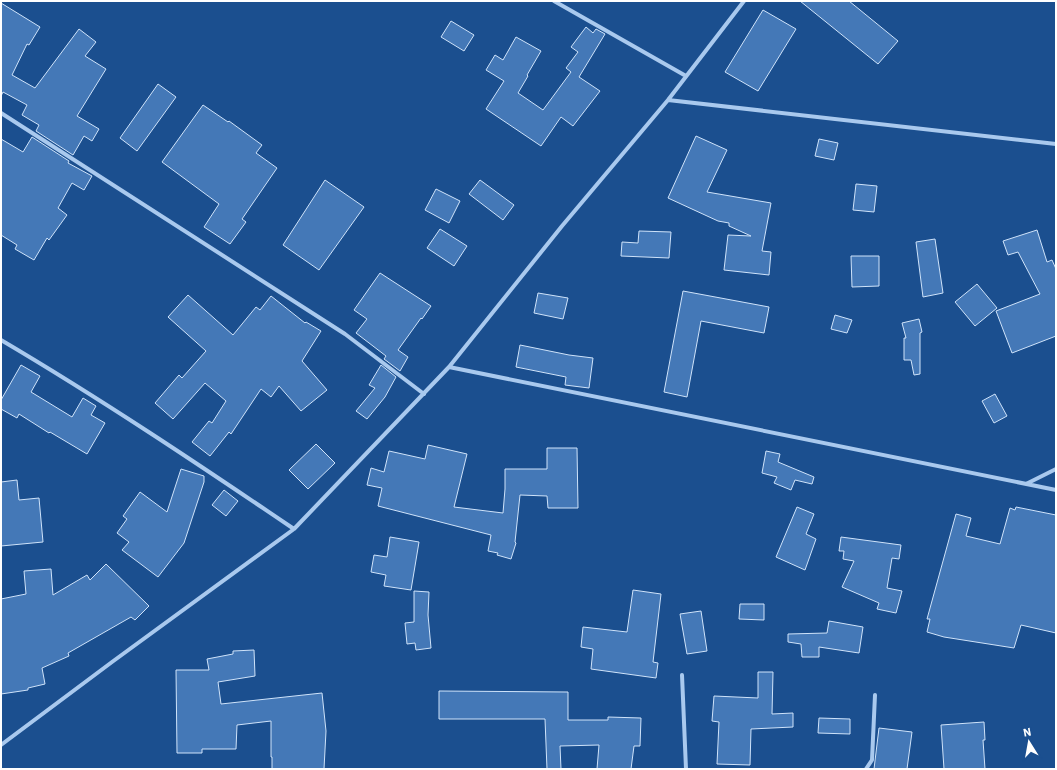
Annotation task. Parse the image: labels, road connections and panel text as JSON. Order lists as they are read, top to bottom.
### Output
{
  "north": "top"
}
